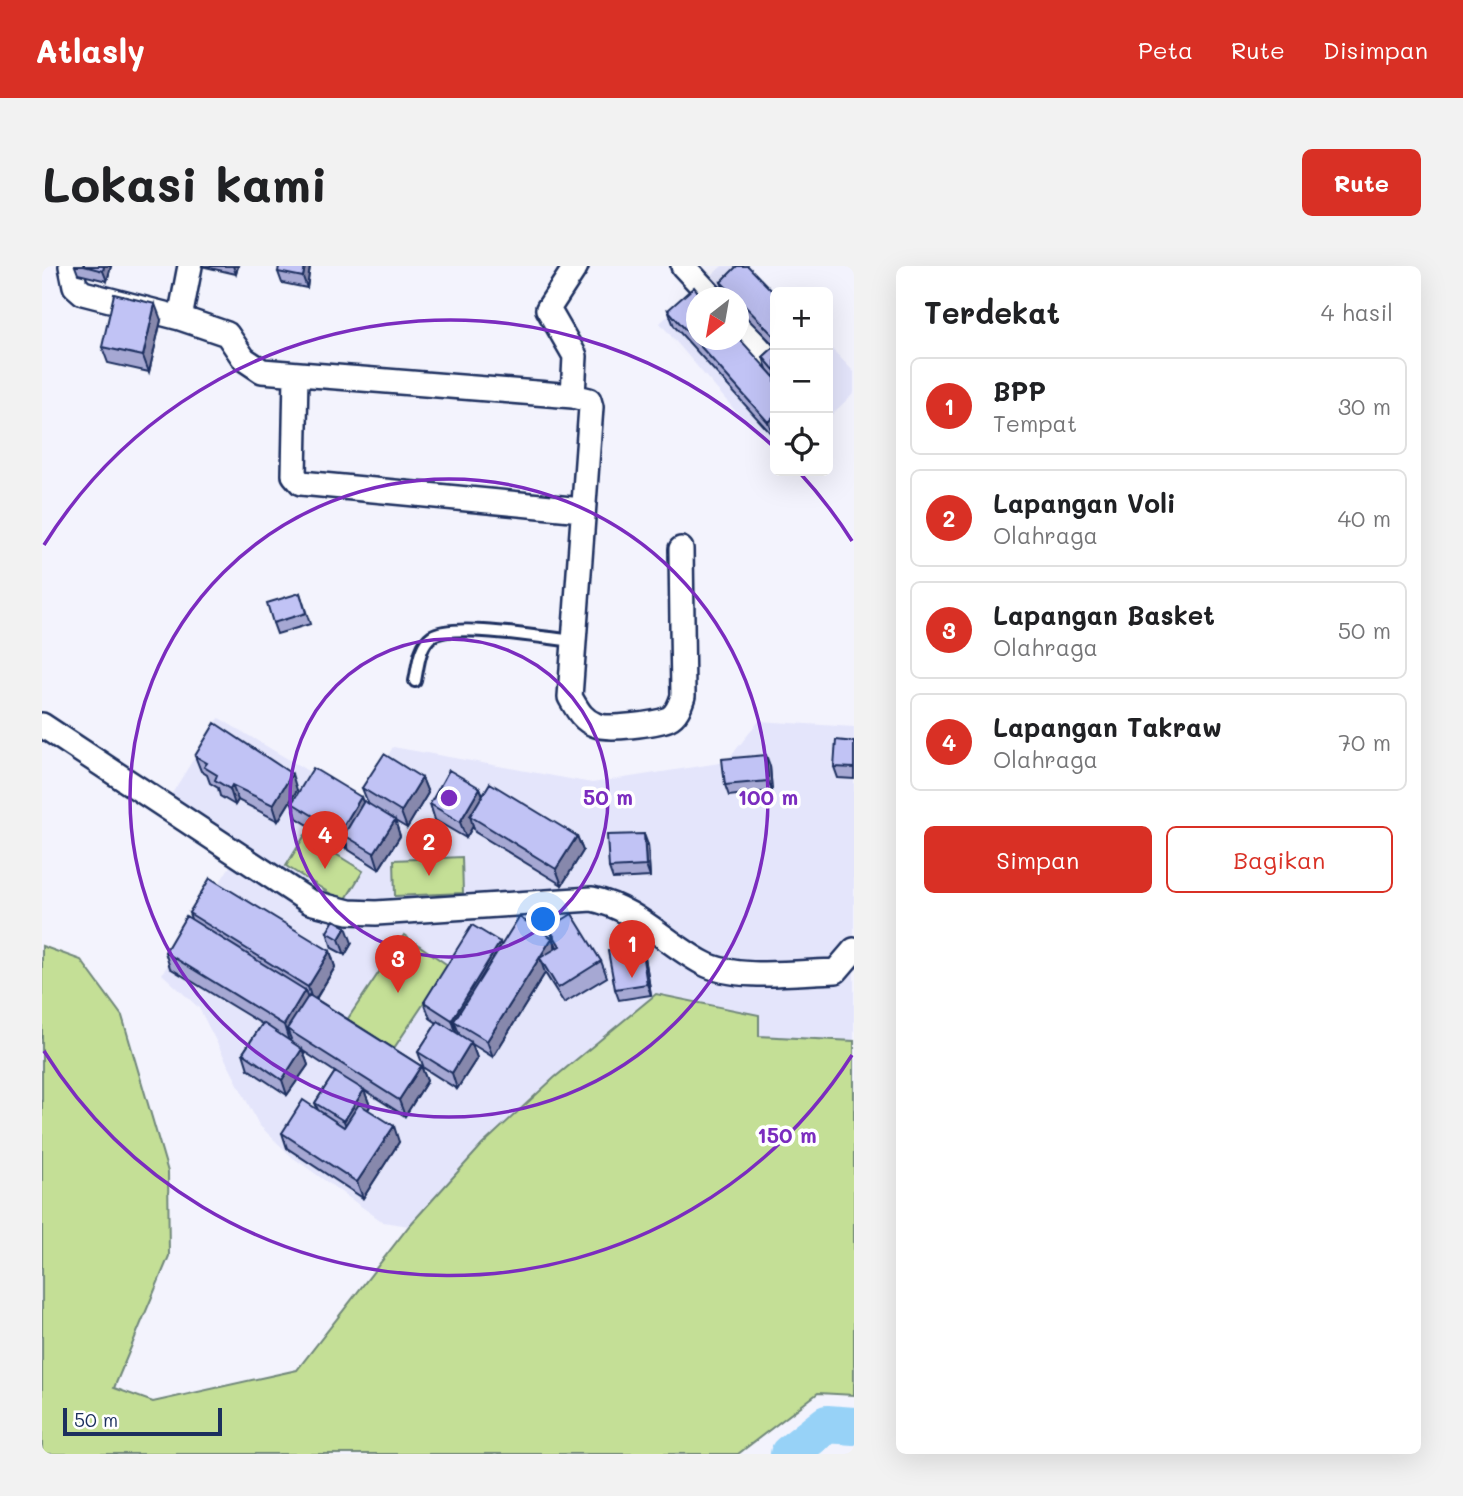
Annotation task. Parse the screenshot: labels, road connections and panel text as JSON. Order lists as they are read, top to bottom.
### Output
{
  "scale_bar": "50 m",
  "north": "bottom left",
  "page": {
    "header": "Atlasly",
    "nav": ["Peta", "Rute", "Disimpan"],
    "buttons": [
      "Rute",
      ["Simpan", "Bagikan"]
    ],
    "title": "Lokasi kami",
    "heading": ["Terdekat", "4 hasil"],
    "map_buttons": ["+", "−"],
    "list": [
      {
        "mark": "1",
        "name": "BPP",
        "note": "Tempat",
        "value": "30 m"
      },
      {
        "mark": "2",
        "name": "Lapangan Voli",
        "note": "Olahraga",
        "value": "40 m"
      },
      {
        "mark": "3",
        "name": "Lapangan Basket",
        "note": "Olahraga",
        "value": "50 m"
      },
      {
        "mark": "4",
        "name": "Lapangan Takraw",
        "note": "Olahraga",
        "value": "70 m"
      }
    ],
    "pins": [
      "4",
      "2",
      "1",
      "3"
    ],
    "scale": "50 m"
  },
  "rings": ["50 m", "100 m", "150 m"]
}
